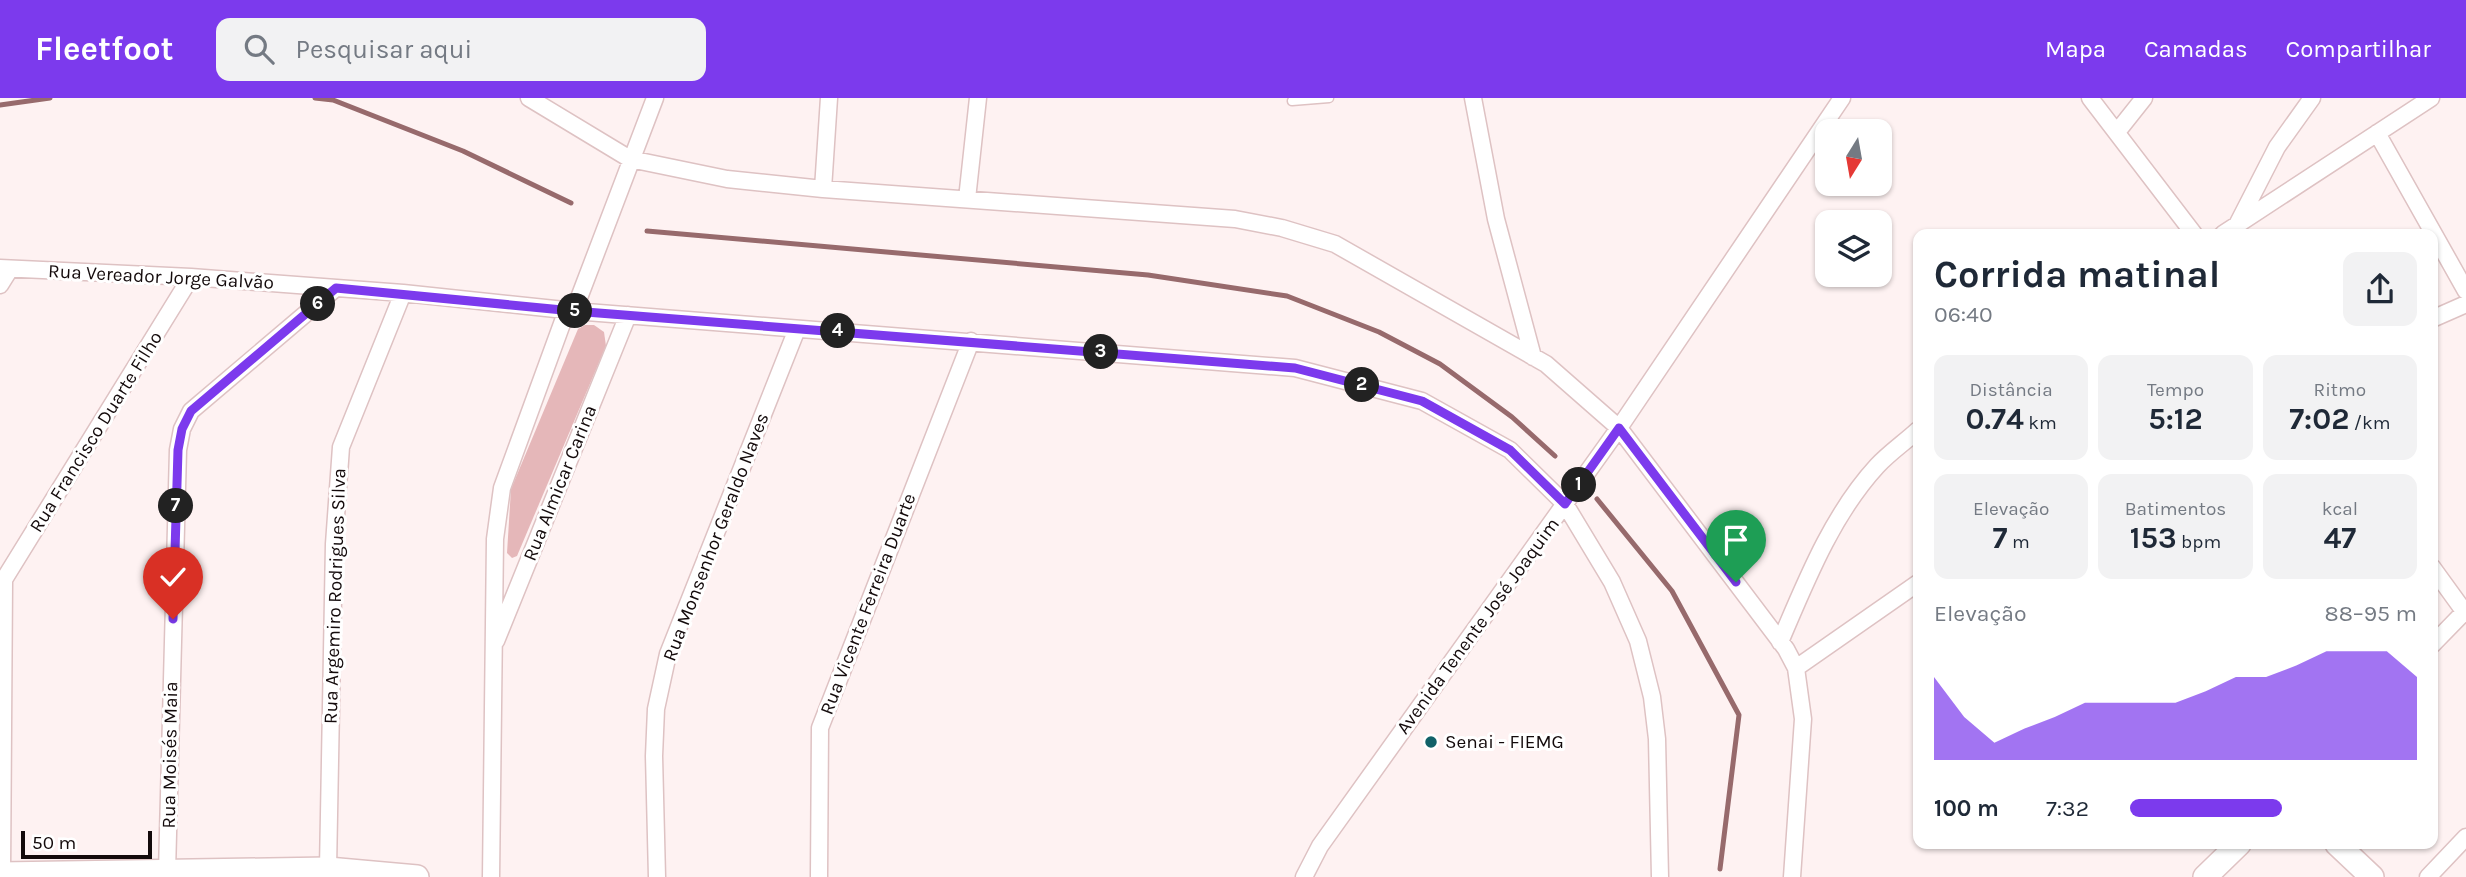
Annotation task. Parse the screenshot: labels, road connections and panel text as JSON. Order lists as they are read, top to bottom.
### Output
{
  "streets": {
    "street": [
      "Rua Vereador Jorge Galvão",
      "Rua Francisco Duarte Filho",
      "Rua Almicar Carina",
      "Rua Monsenhor Geraldo Naves",
      "Rua Argemiro Rodrigues Silva",
      "Rua Vicente Ferreira Duarte",
      "Avenida Tenente José Joaquim",
      "Rua Moisés Maia"
    ]
  },
  "crossings": [
    ["Rua Vereador Jorge Galvão", "Rua Francisco Duarte Filho"],
    ["Rua Vereador Jorge Galvão", "Rua Almicar Carina"],
    ["Rua Vereador Jorge Galvão", "Rua Monsenhor Geraldo Naves"],
    ["Rua Vereador Jorge Galvão", "Rua Argemiro Rodrigues Silva"],
    ["Rua Vereador Jorge Galvão", "Rua Vicente Ferreira Duarte"],
    ["Rua Vereador Jorge Galvão", "Avenida Tenente José Joaquim"],
    ["Rua Vereador Jorge Galvão", "Rua Moisés Maia"]
  ],
  "places": ["Senai - FIEMG"],
  "scale_bar": "50 m",
  "north": "bottom",
  "page": {
    "header": "Fleetfoot",
    "search": "Pesquisar aqui",
    "nav": ["Mapa", "Camadas", "Compartilhar"],
    "heading": ["Corrida matinal", "06:40"],
    "pins": [
      "6",
      "5",
      "4",
      "3",
      "2",
      "1",
      "7"
    ],
    "stats": [
      ["Distância", "0.74 km"],
      ["Tempo", "5:12"],
      ["Ritmo", "7:02 /km"],
      ["Elevação", "7 m"],
      ["Batimentos", "153 bpm"],
      ["kcal", "47"]
    ],
    "chart": ["Elevação", "88–95 m"],
    "list": [
      {
        "name": "100 m",
        "note": "7:32"
      }
    ],
    "scale": "50 m"
  }
}
